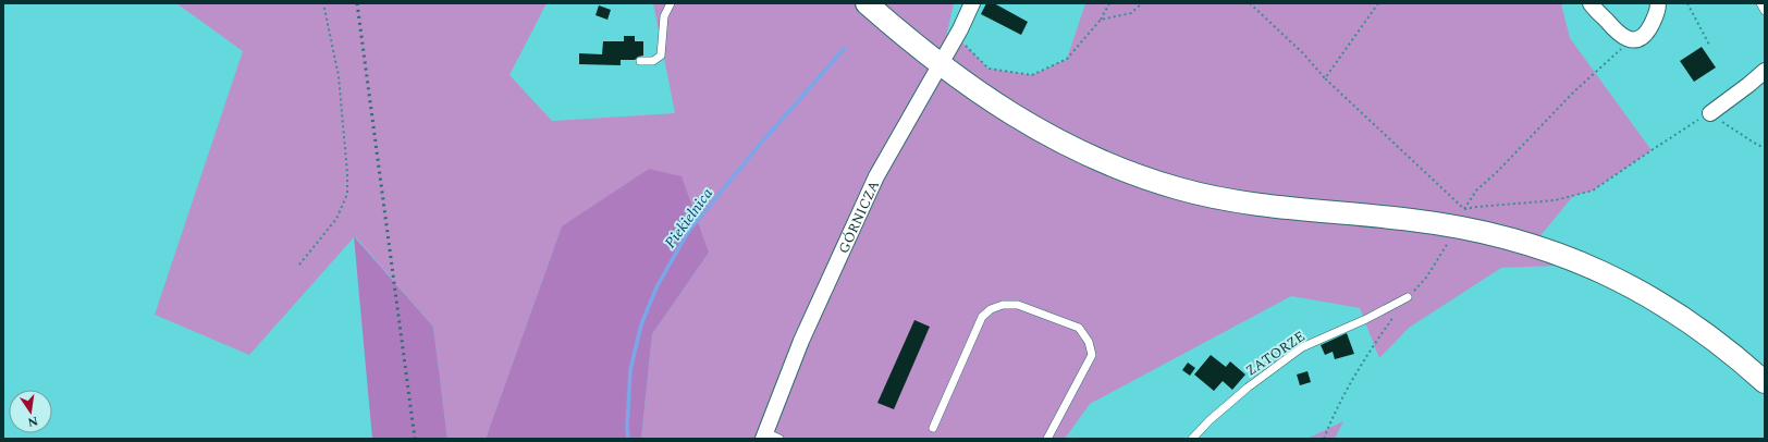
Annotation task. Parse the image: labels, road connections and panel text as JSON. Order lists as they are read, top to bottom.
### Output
{
  "streets": {
    "street": ["GÓRNICZA"],
    "lane": ["ZATORZE"]
  },
  "water": ["Piekielnica"],
  "north": "bottom"
}
